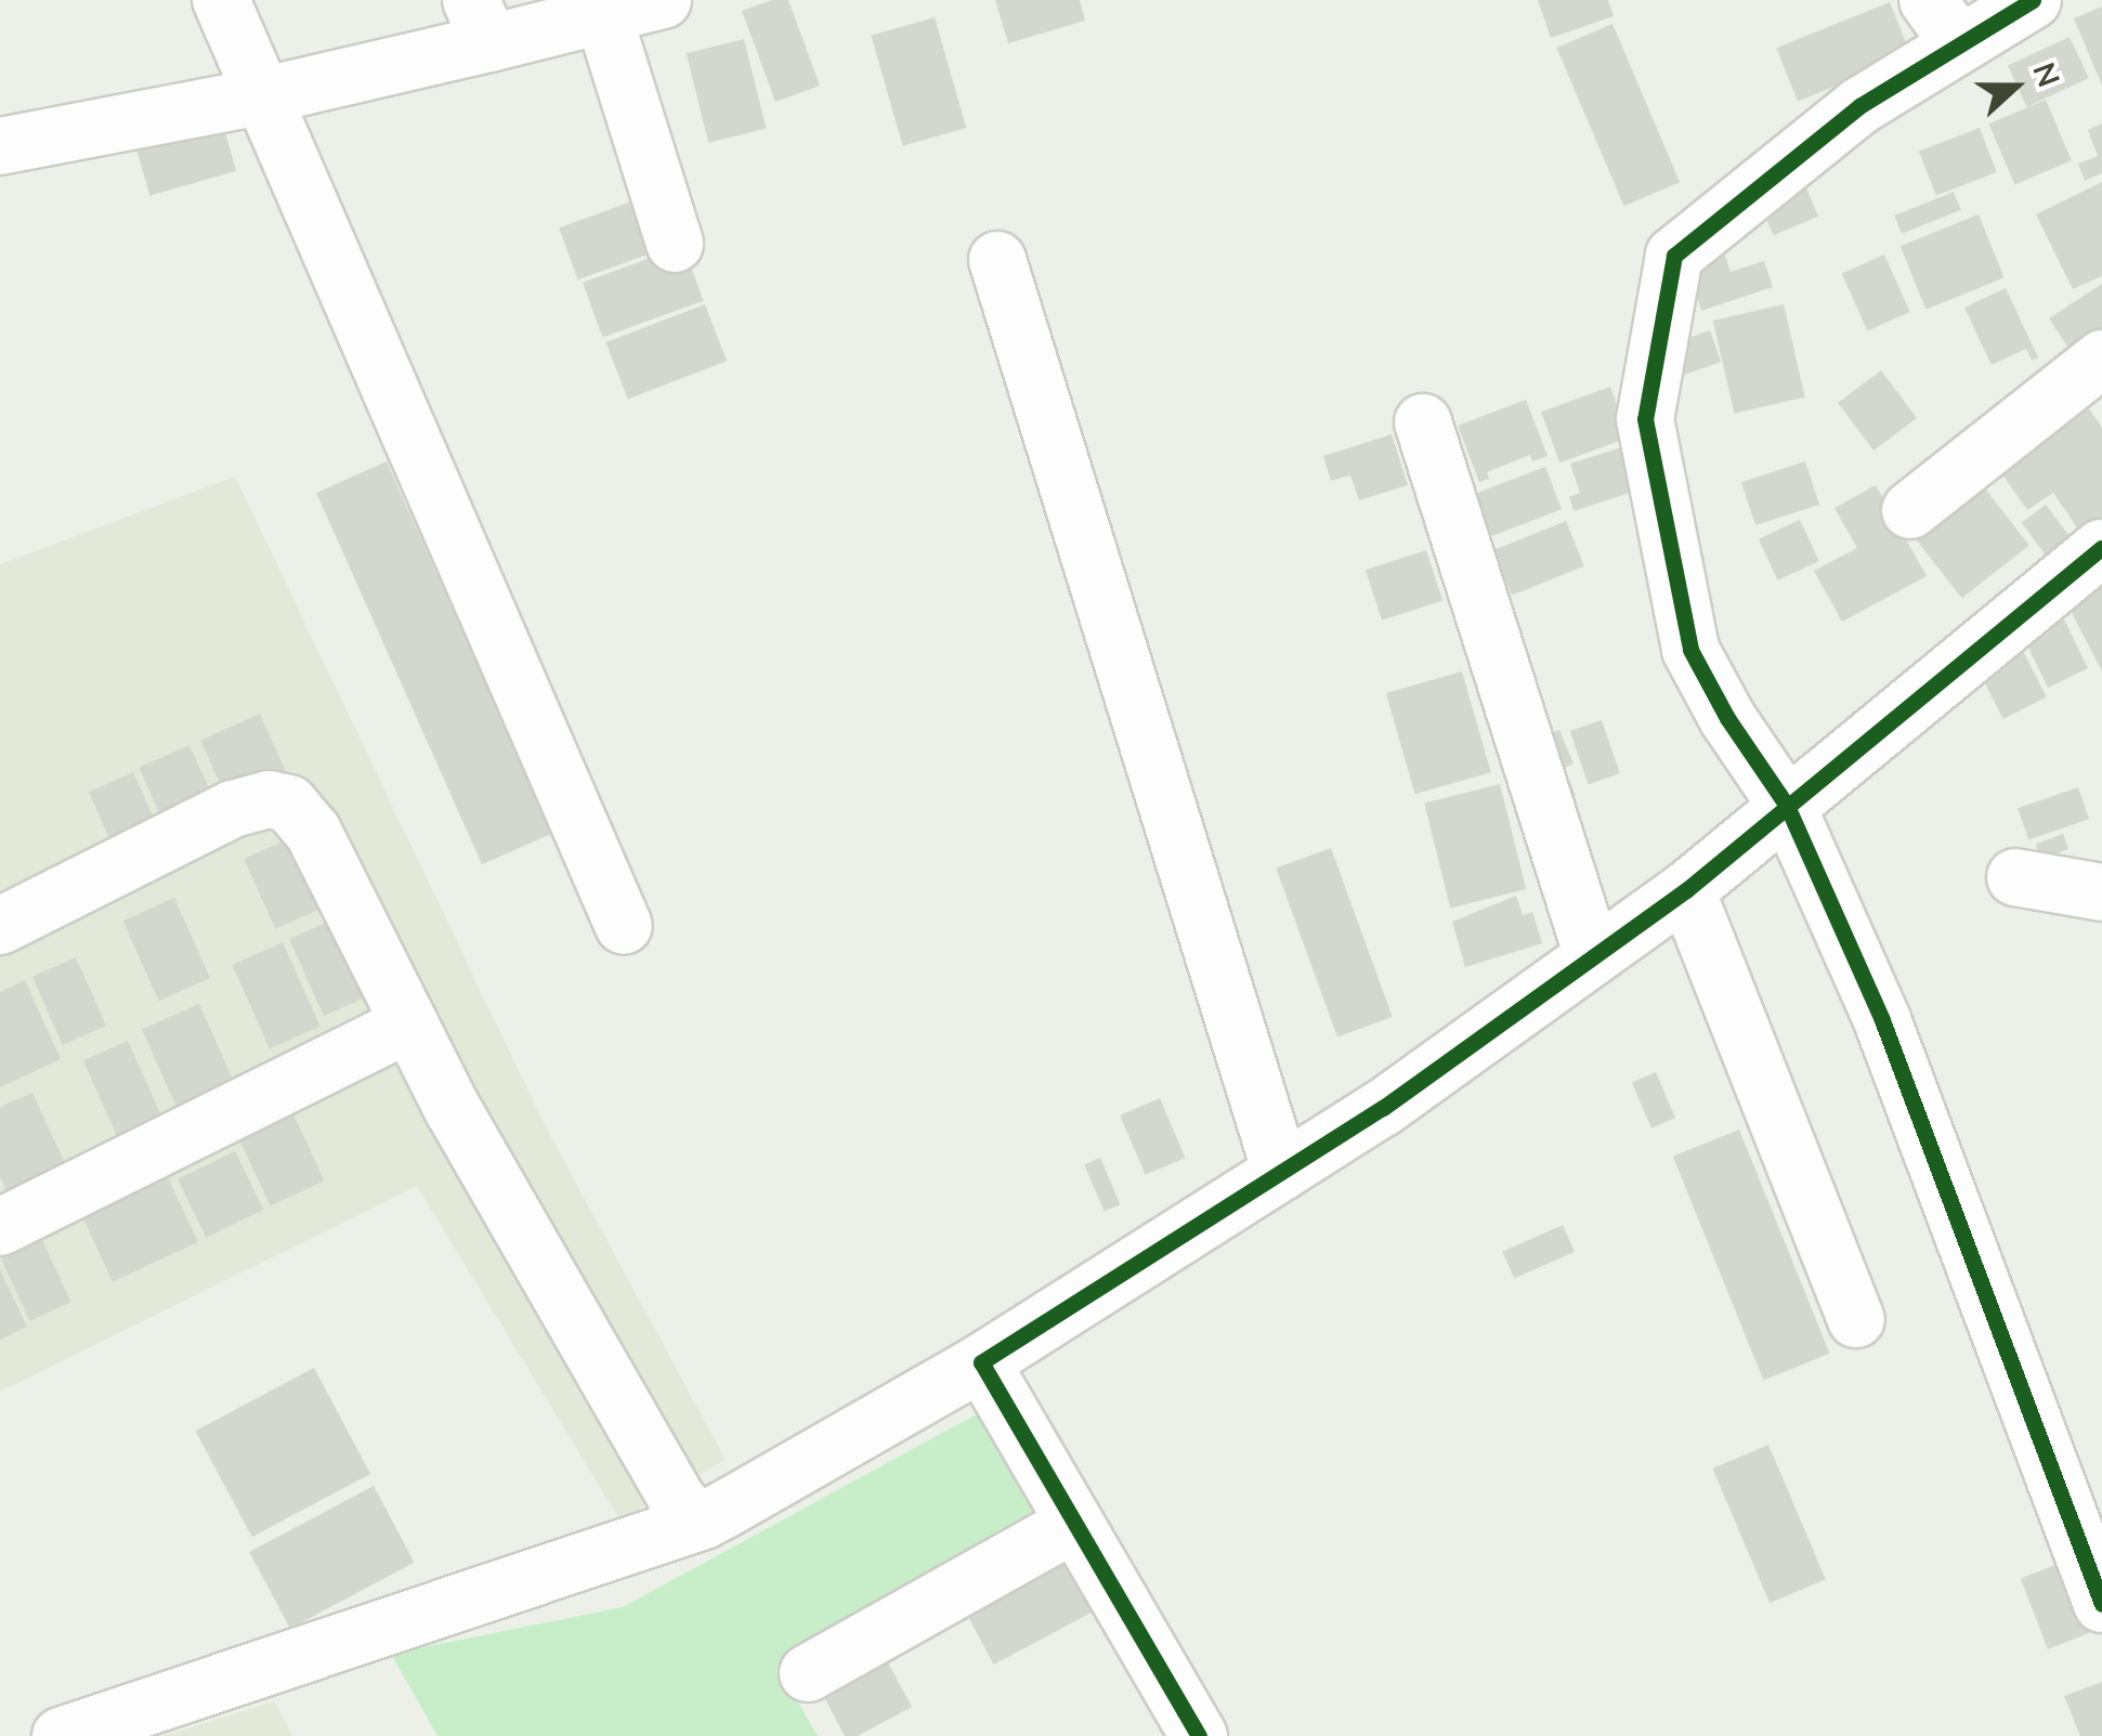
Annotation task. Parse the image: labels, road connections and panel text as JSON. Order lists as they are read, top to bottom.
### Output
{
  "north": "right"
}
